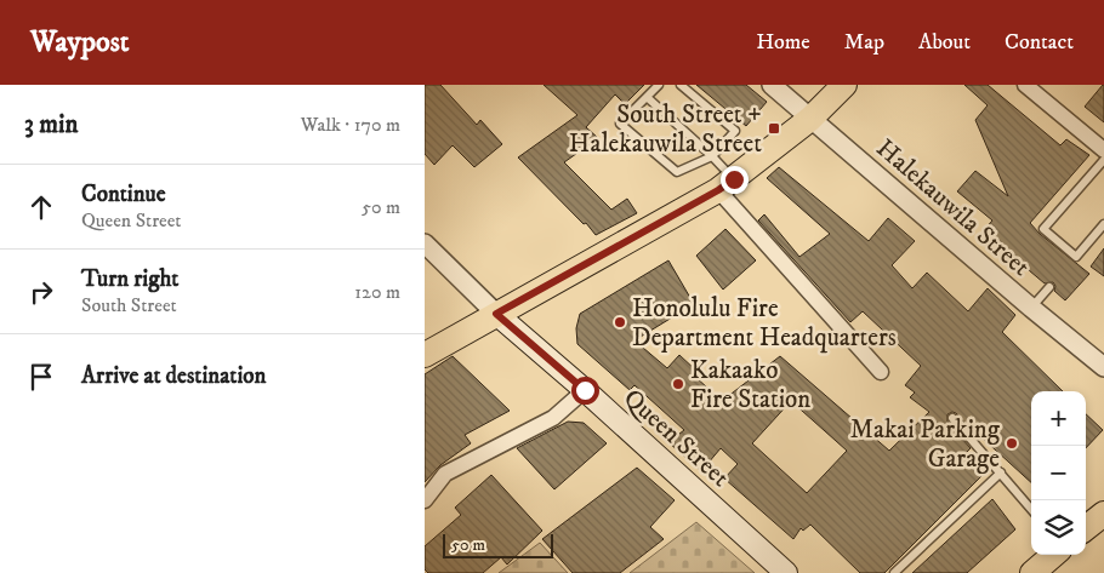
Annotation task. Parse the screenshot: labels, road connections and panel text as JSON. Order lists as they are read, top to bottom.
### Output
{
  "streets": {
    "main road": ["Queen Street"],
    "street": ["Halekauwila Street"]
  },
  "places": {
    "transit": ["South Street + Halekauwila Street"],
    "other": ["Honolulu Fire Department Headquarters", "Kakaako Fire Station", "Makai Parking Garage"]
  },
  "scale_bar": "50 m",
  "page": {
    "header": "Waypost",
    "nav": [
      "Home",
      "Map",
      "About",
      "Contact"
    ],
    "heading": ["3 min", "Walk · 170 m"],
    "list": [
      ["Continue", "Queen Street", "50 m"],
      ["Turn right", "South Street", "120 m"],
      "Arrive at destination"
    ],
    "map_buttons": ["+", "−"],
    "scale": "50 m"
  }
}
